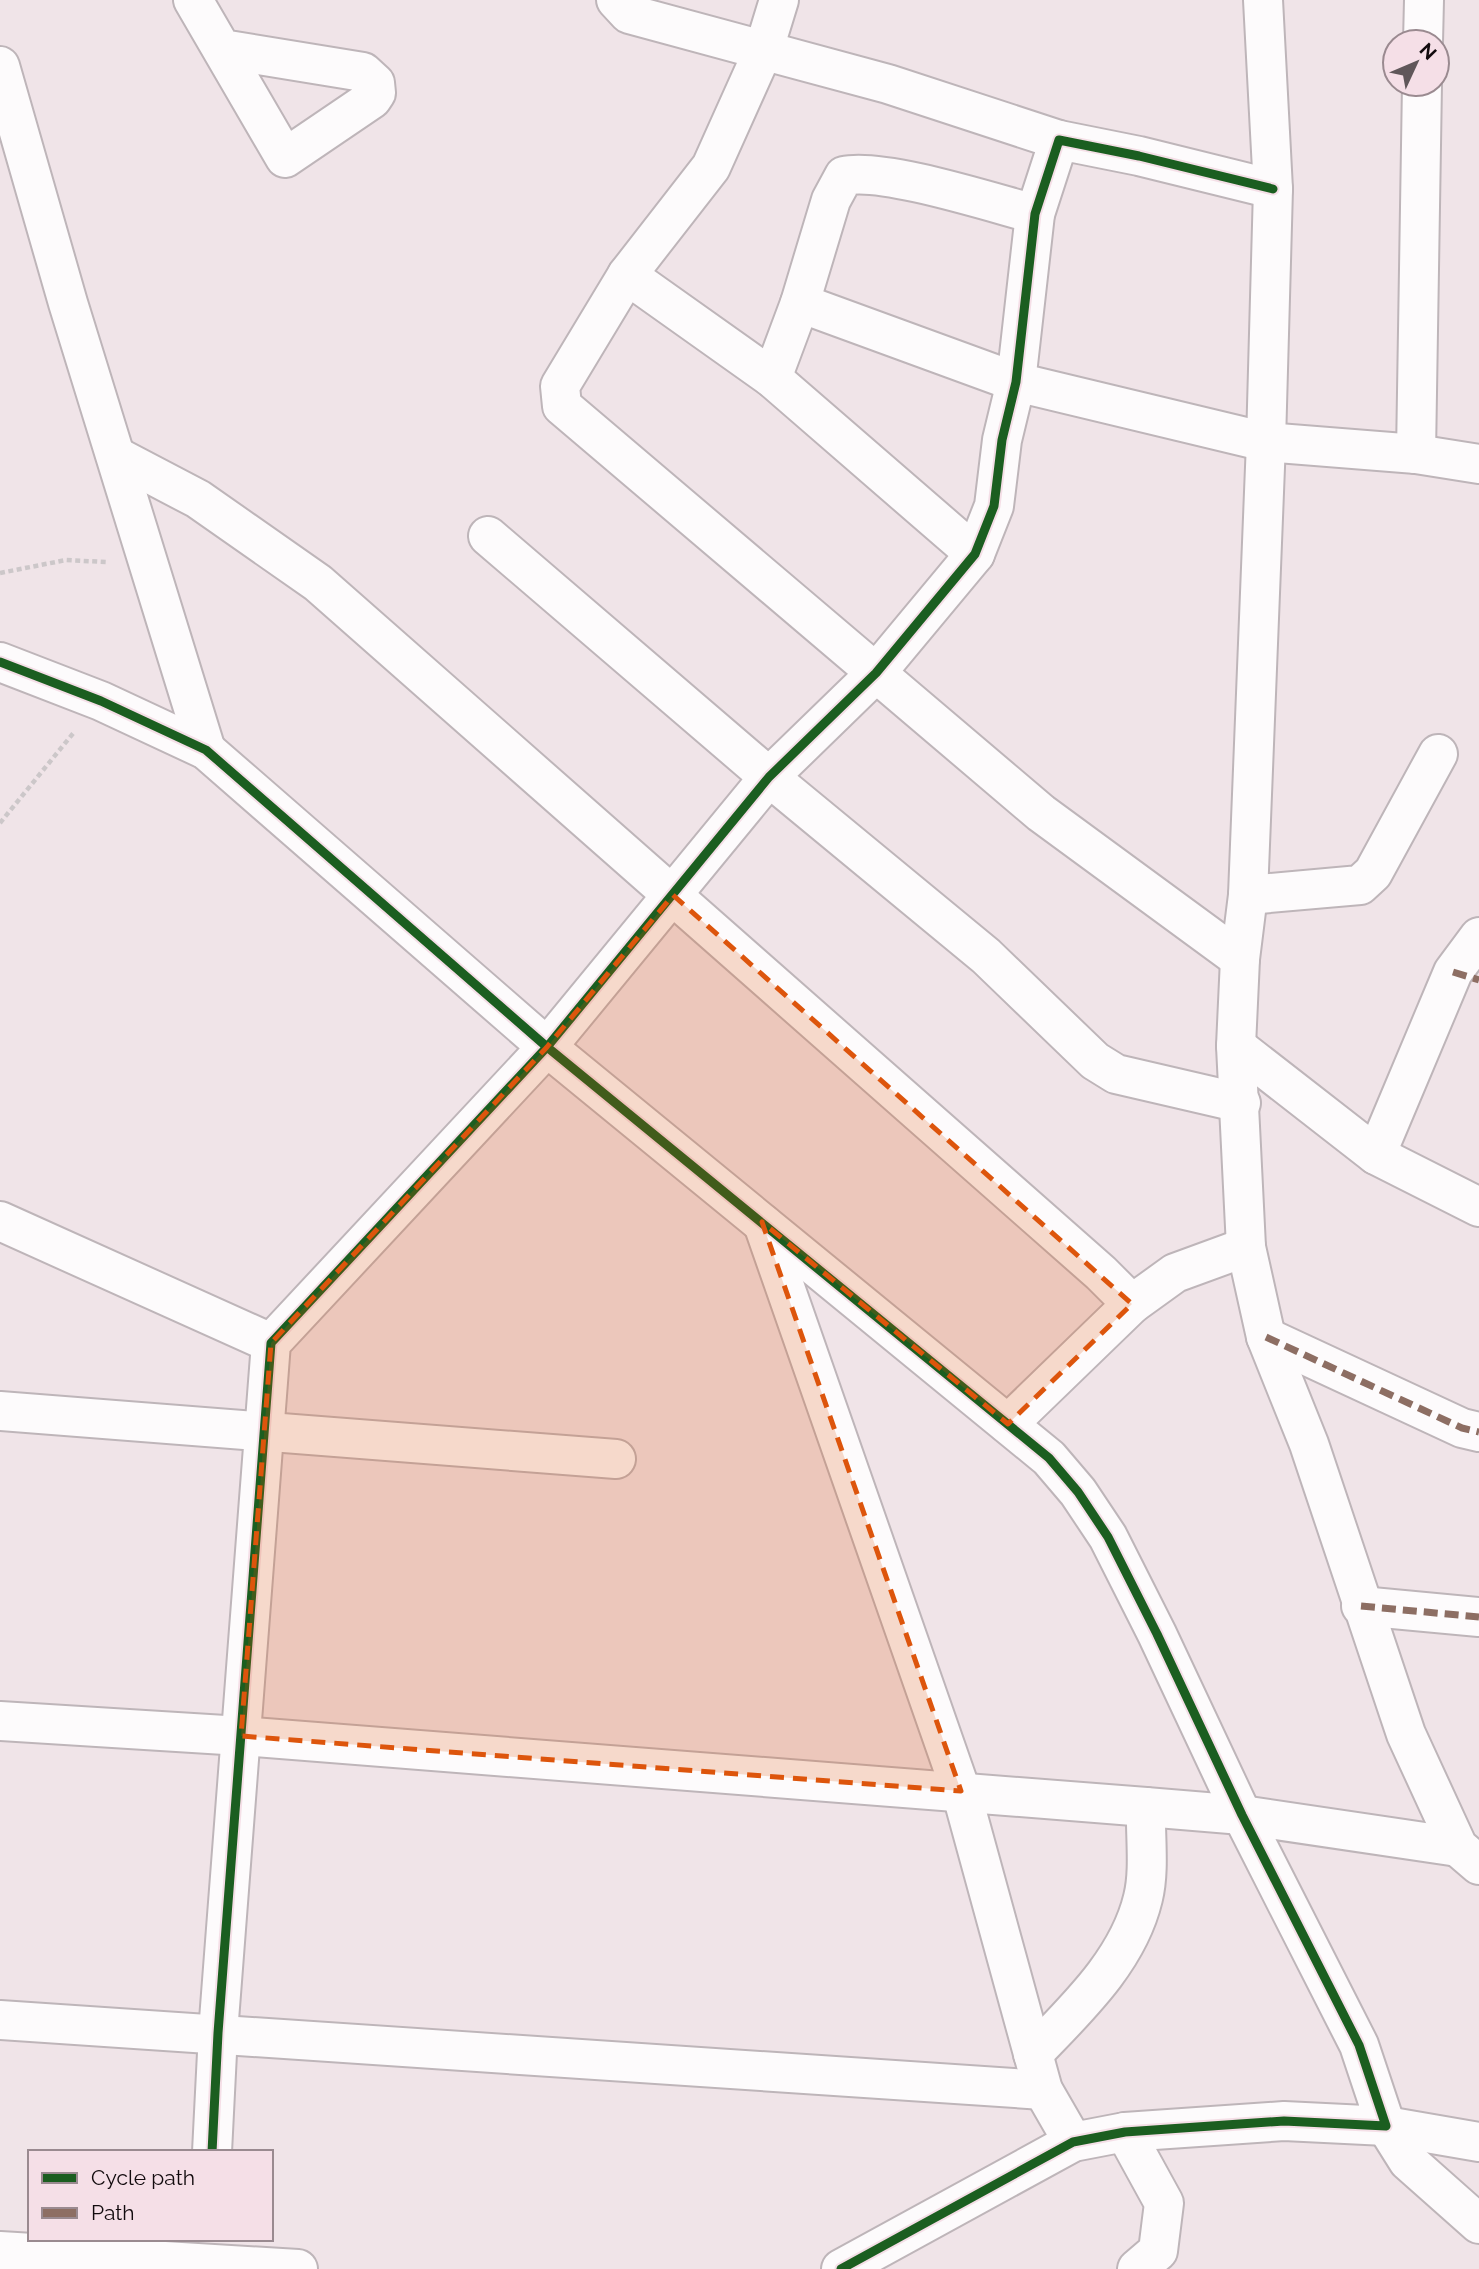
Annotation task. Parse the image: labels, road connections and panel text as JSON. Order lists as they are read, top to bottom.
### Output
{
  "legend": ["Cycle path", "Path"],
  "north": "top right"
}
